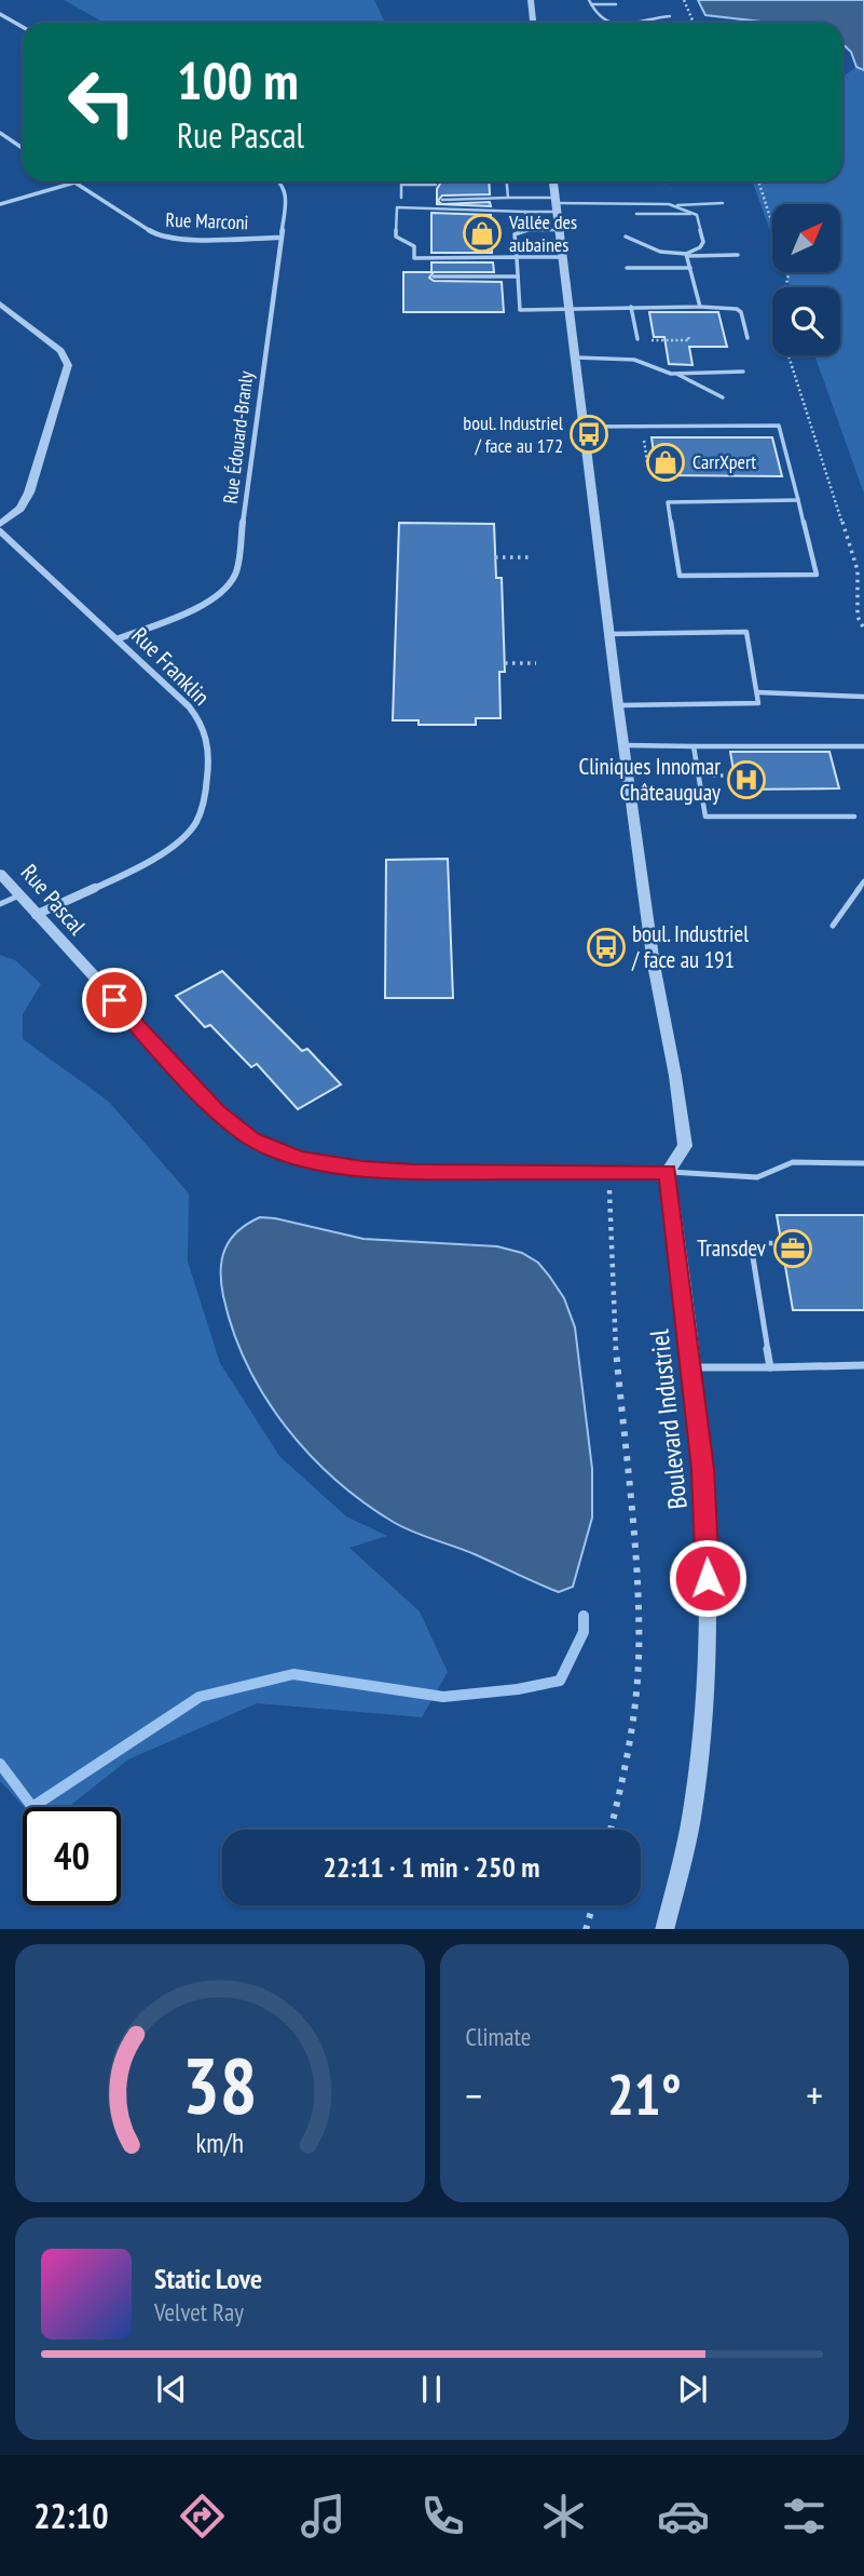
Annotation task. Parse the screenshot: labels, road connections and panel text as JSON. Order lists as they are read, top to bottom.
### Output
{
  "streets": {
    "street": [
      "Rue Marconi",
      "Rue Édouard-Branly",
      "Rue Franklin",
      "Rue Pascal",
      "Boulevard Industriel"
    ]
  },
  "crossings": [
    ["Rue Marconi", "Rue Édouard-Branly"],
    ["Rue Édouard-Branly", "Rue Franklin"],
    ["Rue Franklin", "Rue Pascal"],
    ["Rue Pascal", "Boulevard Industriel"]
  ],
  "places": {
    "shop": ["Vallée des aubaines", "CarrXpert"],
    "bus stop": ["boul. Industriel / face au 172", "boul. Industriel / face au 191"],
    "hospital": ["Cliniques Innomar Châteauguay"],
    "office": ["Transdev"]
  },
  "north": "top right",
  "page": {
    "turn": ["100 m", "Rue Pascal"],
    "limit": "40",
    "trip": "22:11 · 1 min · 250 m",
    "tile": "Climate",
    "heat": ["−", "21°", "+"],
    "song": ["Static Love", "Velvet Ray"],
    "tabs": "22:10",
    "gauge": ["38", "km/h"]
  }
}
